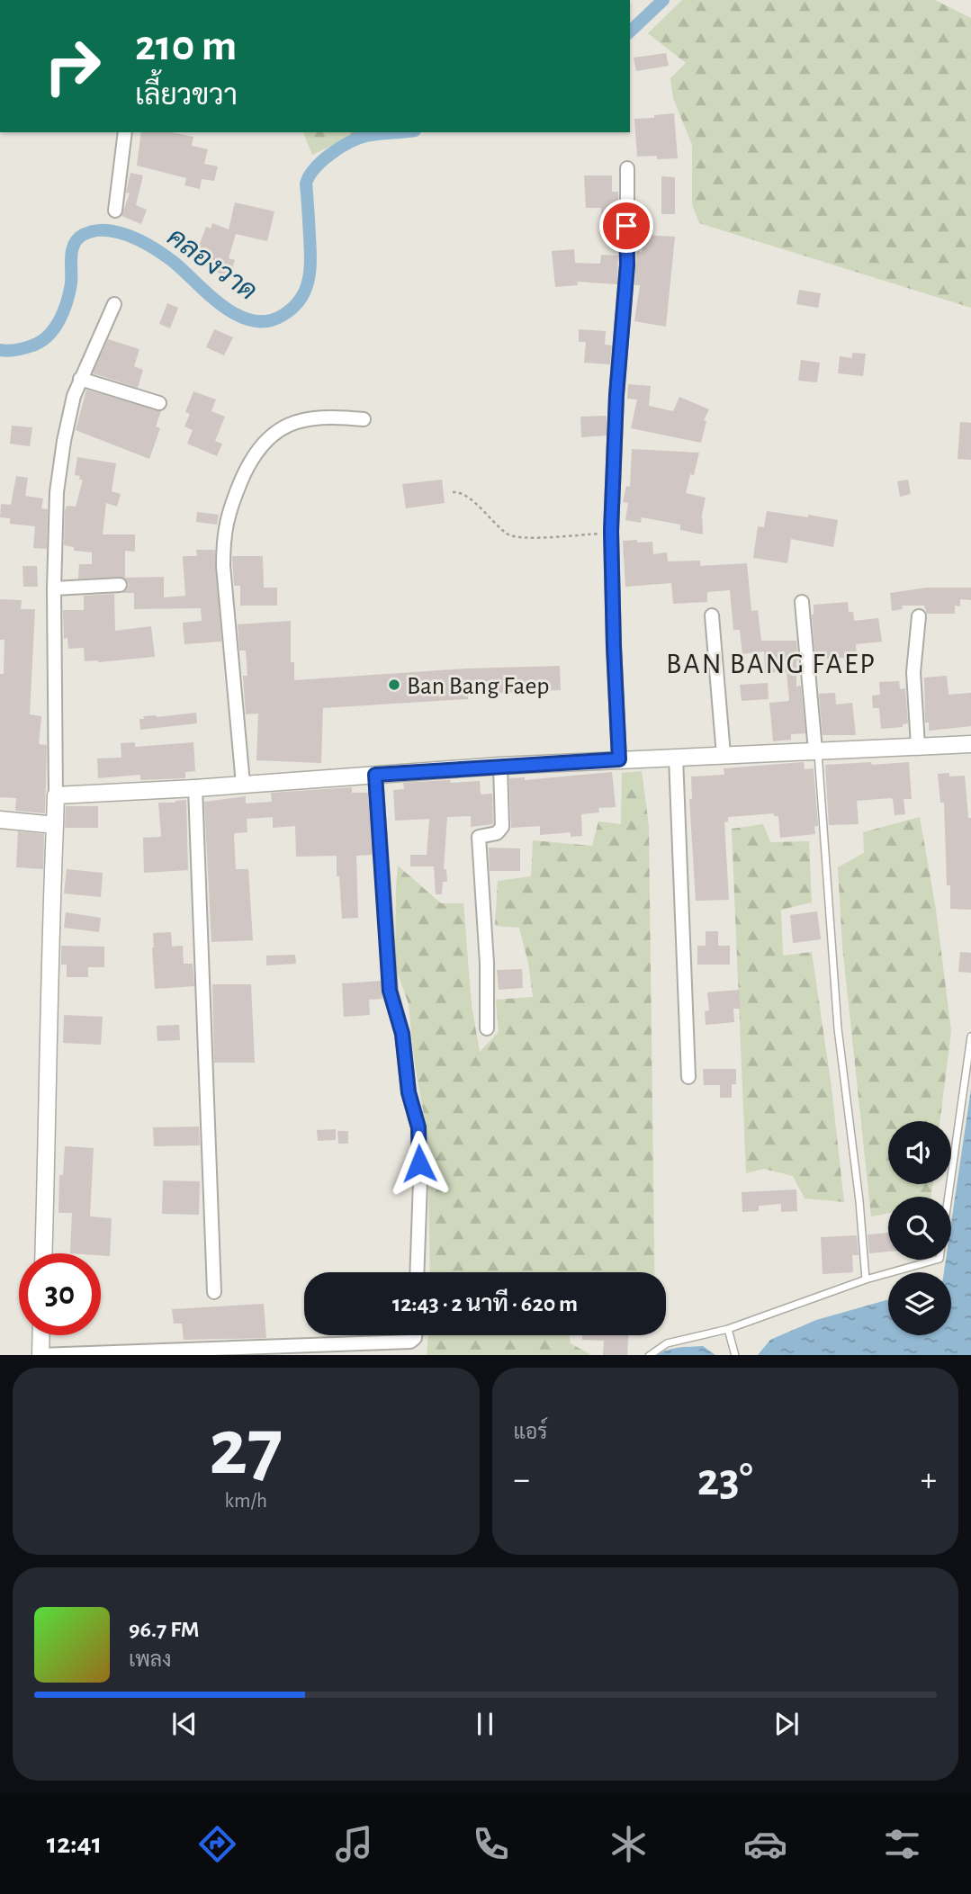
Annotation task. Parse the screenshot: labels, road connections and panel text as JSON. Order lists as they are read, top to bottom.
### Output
{
  "districts": ["BAN BANG FAEP"],
  "water": ["คลองวาด"],
  "places": ["Ban Bang Faep"],
  "page": {
    "turn": ["210 m", "เลี้ยวขวา"],
    "limit": "30",
    "trip": "12:43 · 2 นาที · 620 m",
    "tile": [
      ["27", "km/h"],
      "แอร์"
    ],
    "heat": ["−", "23°", "+"],
    "song": ["96.7 FM", "เพลง"],
    "tabs": "12:41"
  }
}
